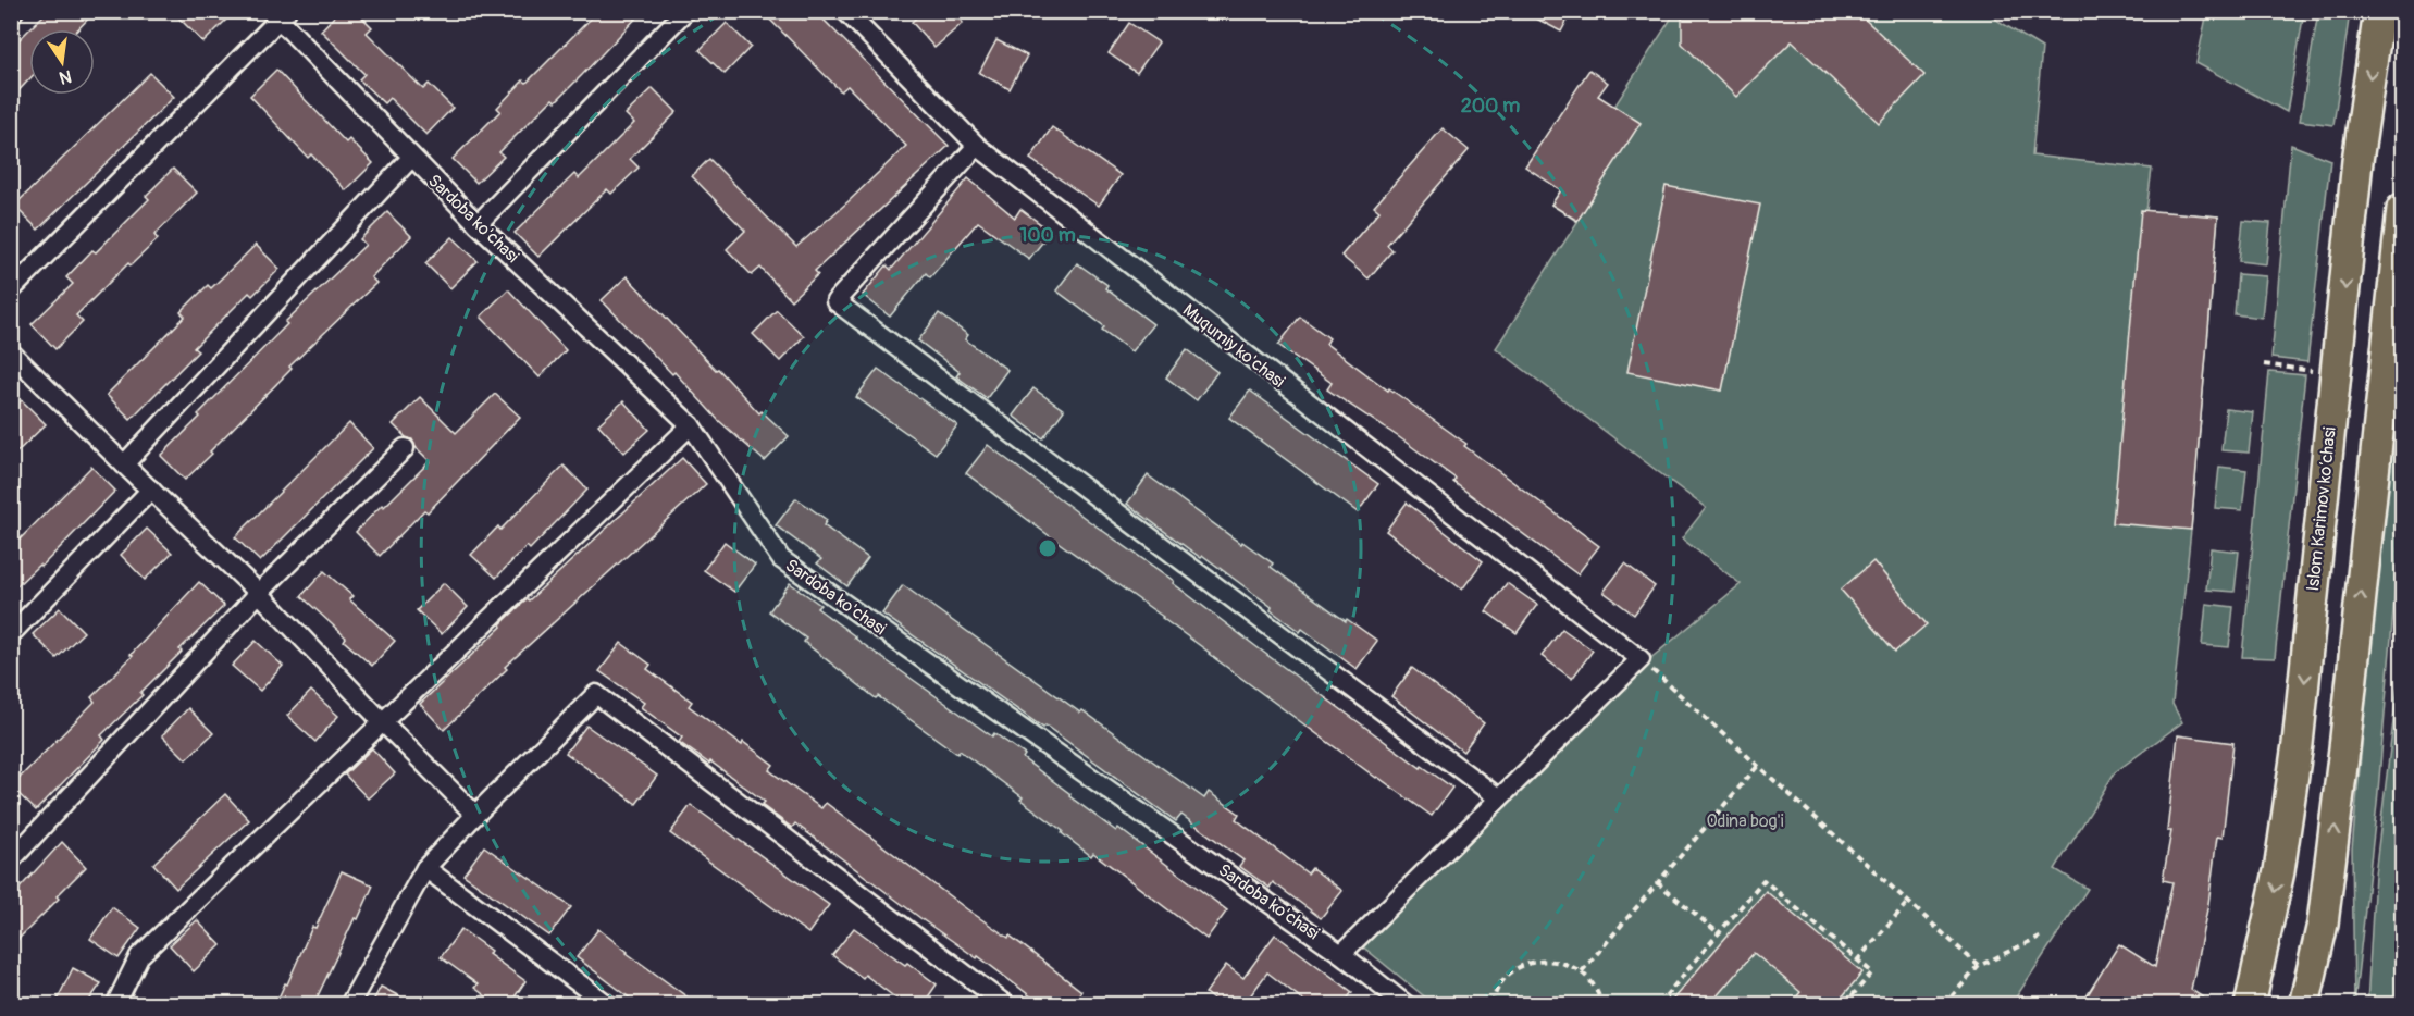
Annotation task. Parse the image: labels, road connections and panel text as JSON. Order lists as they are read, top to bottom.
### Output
{
  "streets": {
    "main road": ["Islom Karimov ko‘chasi"],
    "street": ["Sardoba ko'chasi", "Muqumiy ko'chasi"]
  },
  "parks": ["Odina bog'i"],
  "north": "bottom",
  "rings": ["200 m", "100 m"]
}
